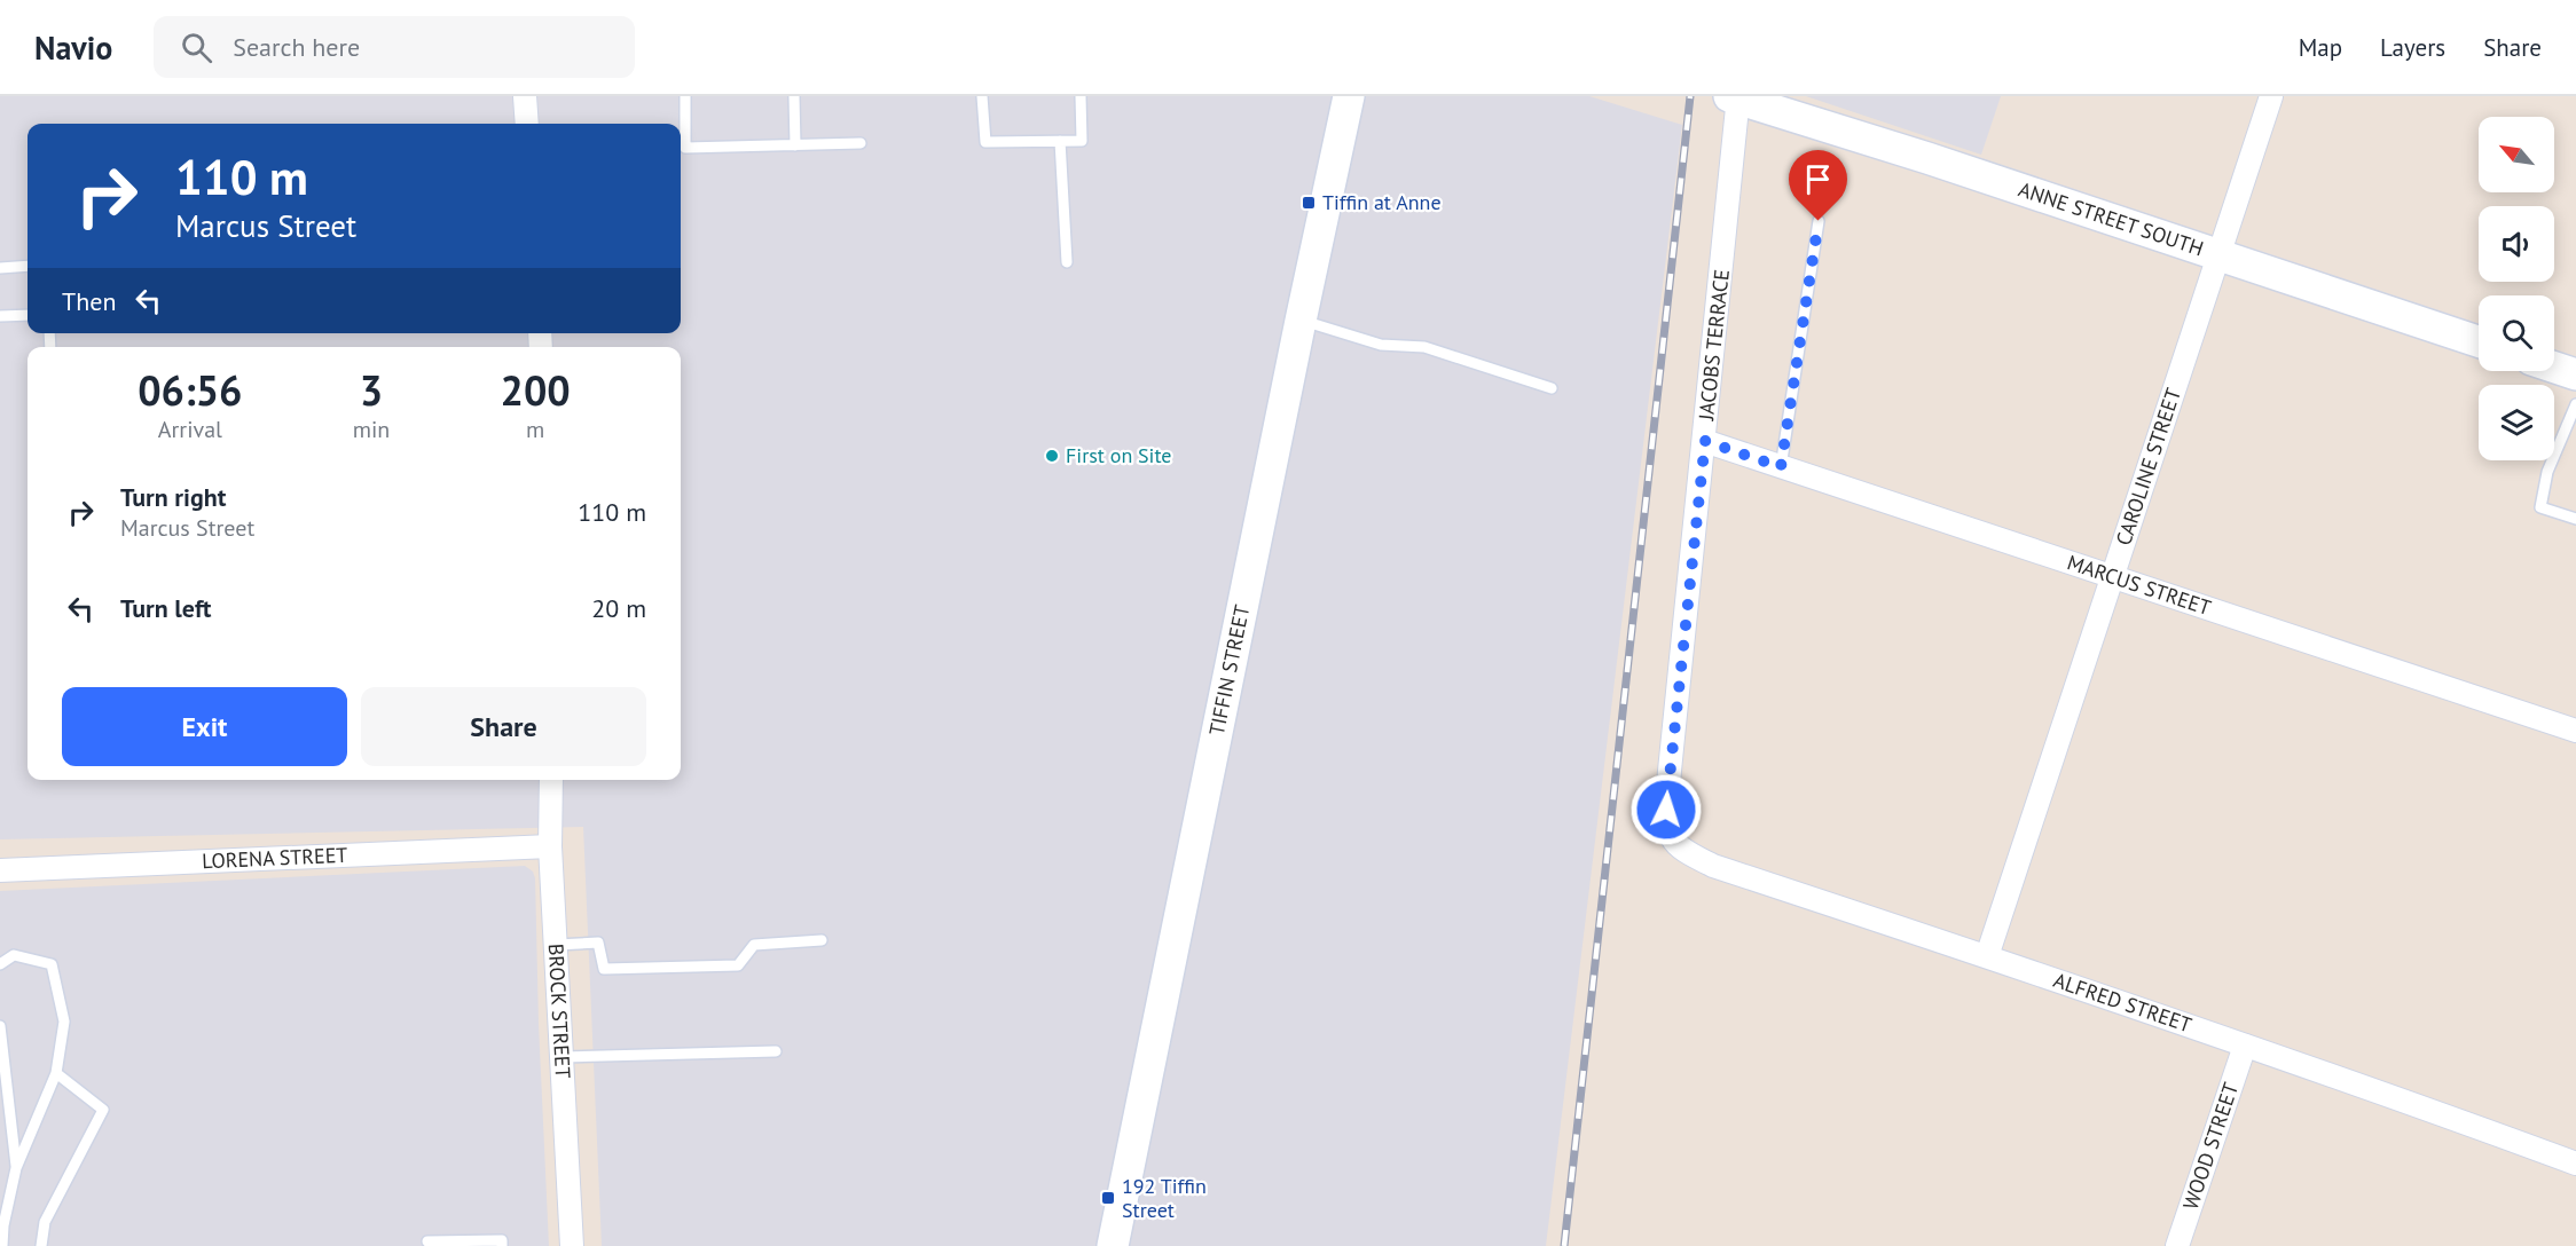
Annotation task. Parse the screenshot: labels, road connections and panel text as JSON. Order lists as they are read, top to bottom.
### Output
{
  "streets": {
    "street": [
      "ANNE STREET SOUTH",
      "JACOBS TERRACE",
      "CAROLINE STREET",
      "MARCUS STREET",
      "TIFFIN STREET",
      "LORENA STREET",
      "ALFRED STREET",
      "BROCK STREET",
      "WOOD STREET"
    ]
  },
  "crossings": [
    ["ANNE STREET SOUTH", "JACOBS TERRACE"],
    ["ANNE STREET SOUTH", "CAROLINE STREET"],
    ["JACOBS TERRACE", "MARCUS STREET"],
    ["JACOBS TERRACE", "ALFRED STREET"],
    ["CAROLINE STREET", "MARCUS STREET"],
    ["CAROLINE STREET", "ALFRED STREET"],
    ["LORENA STREET", "BROCK STREET"],
    ["ALFRED STREET", "WOOD STREET"]
  ],
  "places": {
    "transit": ["Tiffin at Anne", "192 Tiffin Street"],
    "other": ["First on Site"]
  },
  "north": "top left",
  "page": {
    "header": "Navio",
    "search": "Search here",
    "nav": ["Map", "Layers", "Share"],
    "turn": ["110 m", "Marcus Street"],
    "then": "Then",
    "eta": [
      "06:56",
      "Arrival",
      "3",
      "min",
      "200",
      "m"
    ],
    "list": [
      {
        "name": "Turn right",
        "note": "Marcus Street",
        "value": "110 m"
      },
      {
        "name": "Turn left",
        "value": "20 m"
      }
    ],
    "buttons": ["Exit", "Share"]
  }
}
